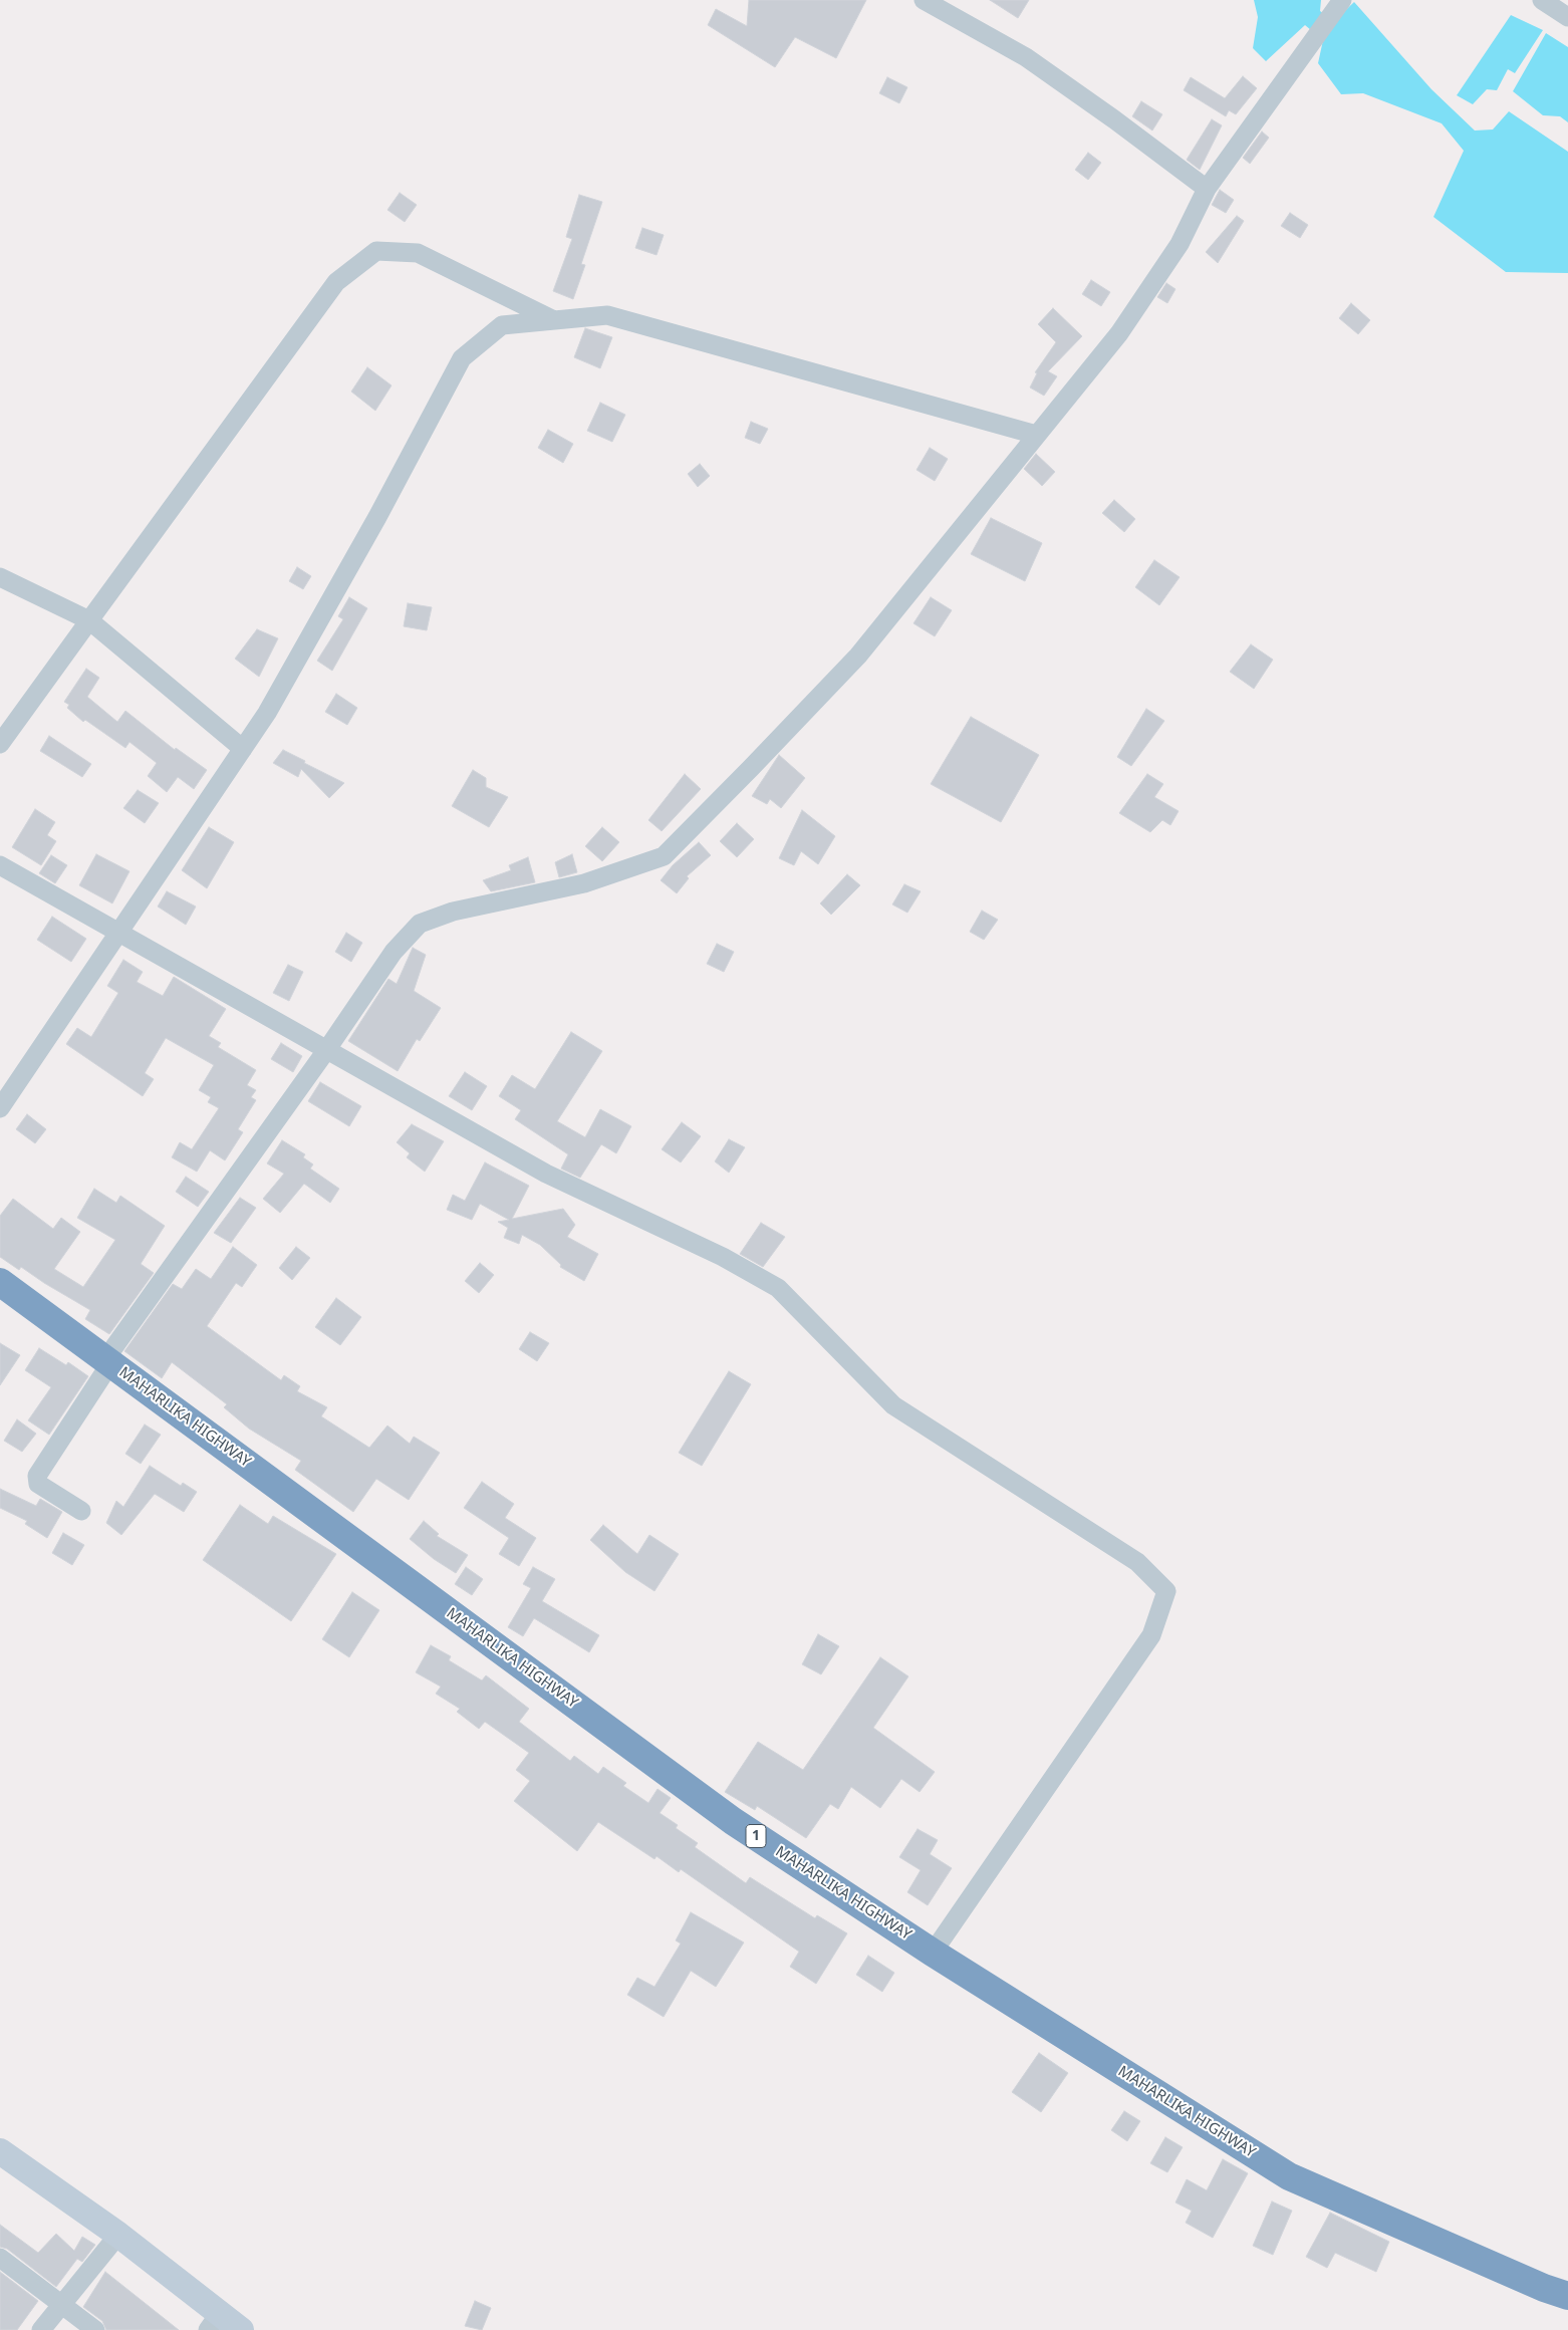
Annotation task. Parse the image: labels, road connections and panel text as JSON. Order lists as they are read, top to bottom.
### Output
{
  "streets": {
    "highway": ["MAHARLIKA HIGHWAY", "1"]
  }
}
